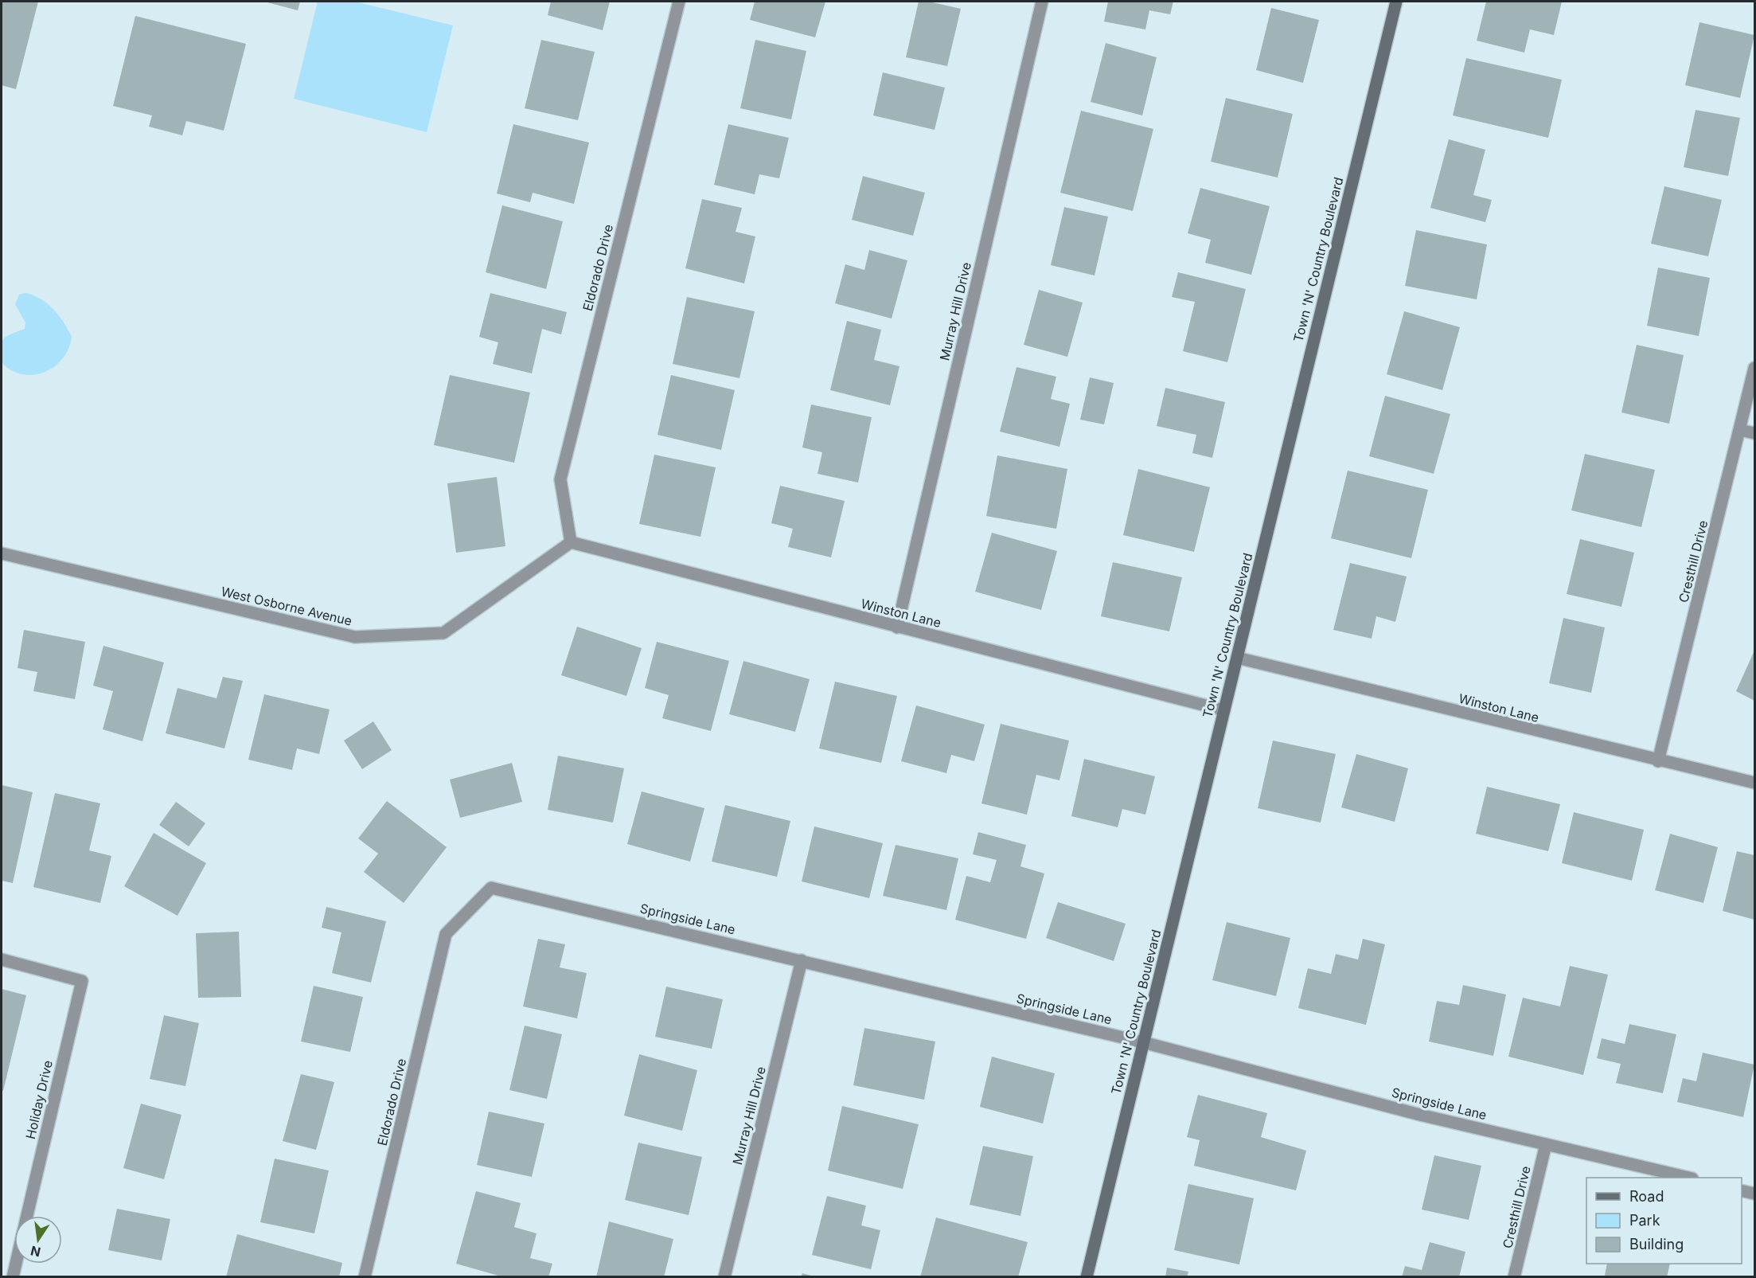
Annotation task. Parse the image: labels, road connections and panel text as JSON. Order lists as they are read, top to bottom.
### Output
{
  "streets": {
    "street": [
      "Town 'N' Country Boulevard",
      "Eldorado Drive",
      "Murray Hill Drive",
      "Cresthill Drive",
      "West Osborne Avenue",
      "Winston Lane",
      "Springside Lane",
      "Holiday Drive"
    ]
  },
  "crossings": [
    ["Town 'N' Country Boulevard", "Winston Lane"],
    ["Town 'N' Country Boulevard", "Springside Lane"],
    ["Eldorado Drive", "West Osborne Avenue"],
    ["Eldorado Drive", "Winston Lane"],
    ["Eldorado Drive", "Springside Lane"],
    ["Murray Hill Drive", "Winston Lane"],
    ["Murray Hill Drive", "Springside Lane"],
    ["Cresthill Drive", "Winston Lane"],
    ["Cresthill Drive", "Springside Lane"],
    ["West Osborne Avenue", "Winston Lane"]
  ],
  "legend": ["Road", "Park", "Building"],
  "north": "bottom"
}
